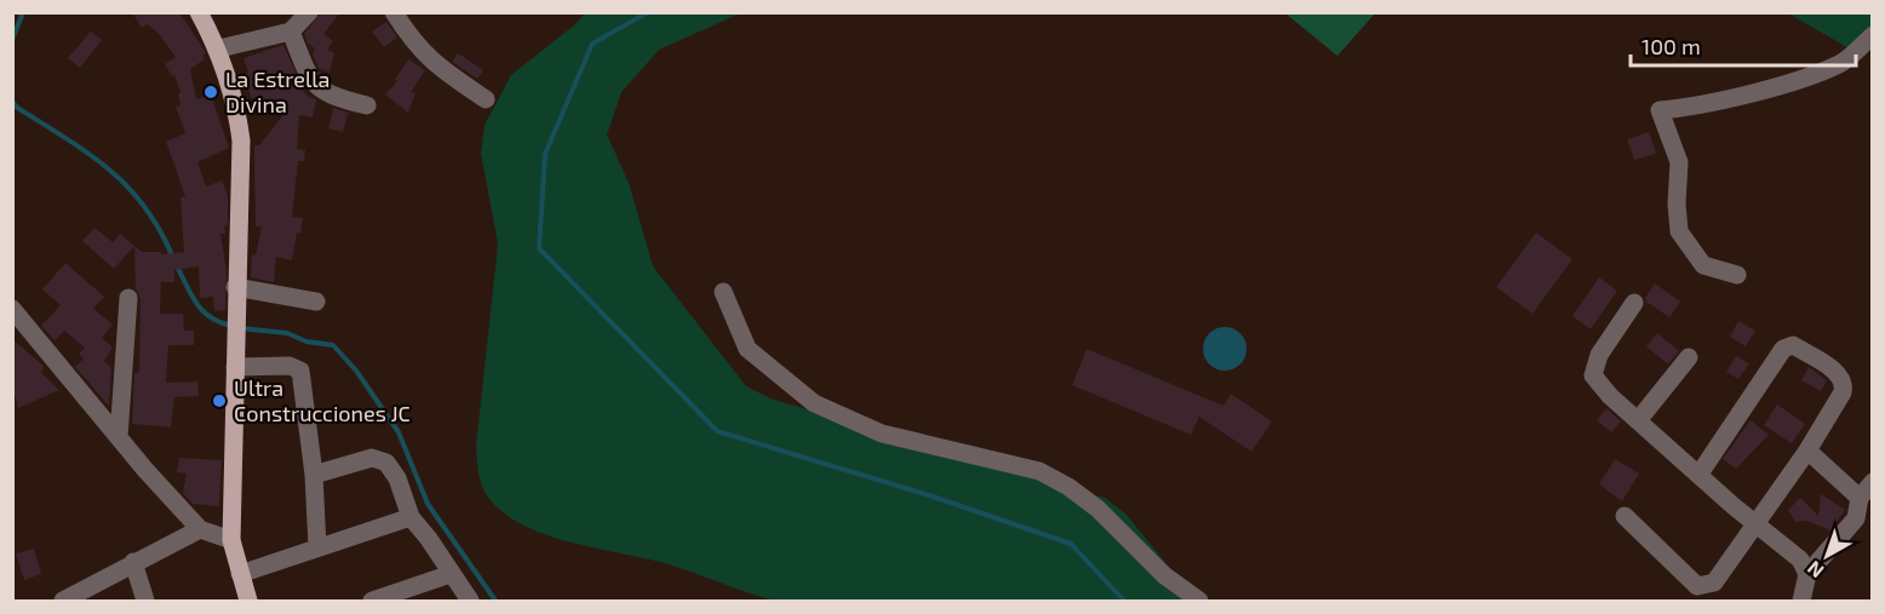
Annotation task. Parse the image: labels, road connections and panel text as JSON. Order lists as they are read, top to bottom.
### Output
{
  "places": ["La Estrella Divina", "Ultra Construcciones JC"],
  "scale_bar": "100 m",
  "north": "bottom left"
}
